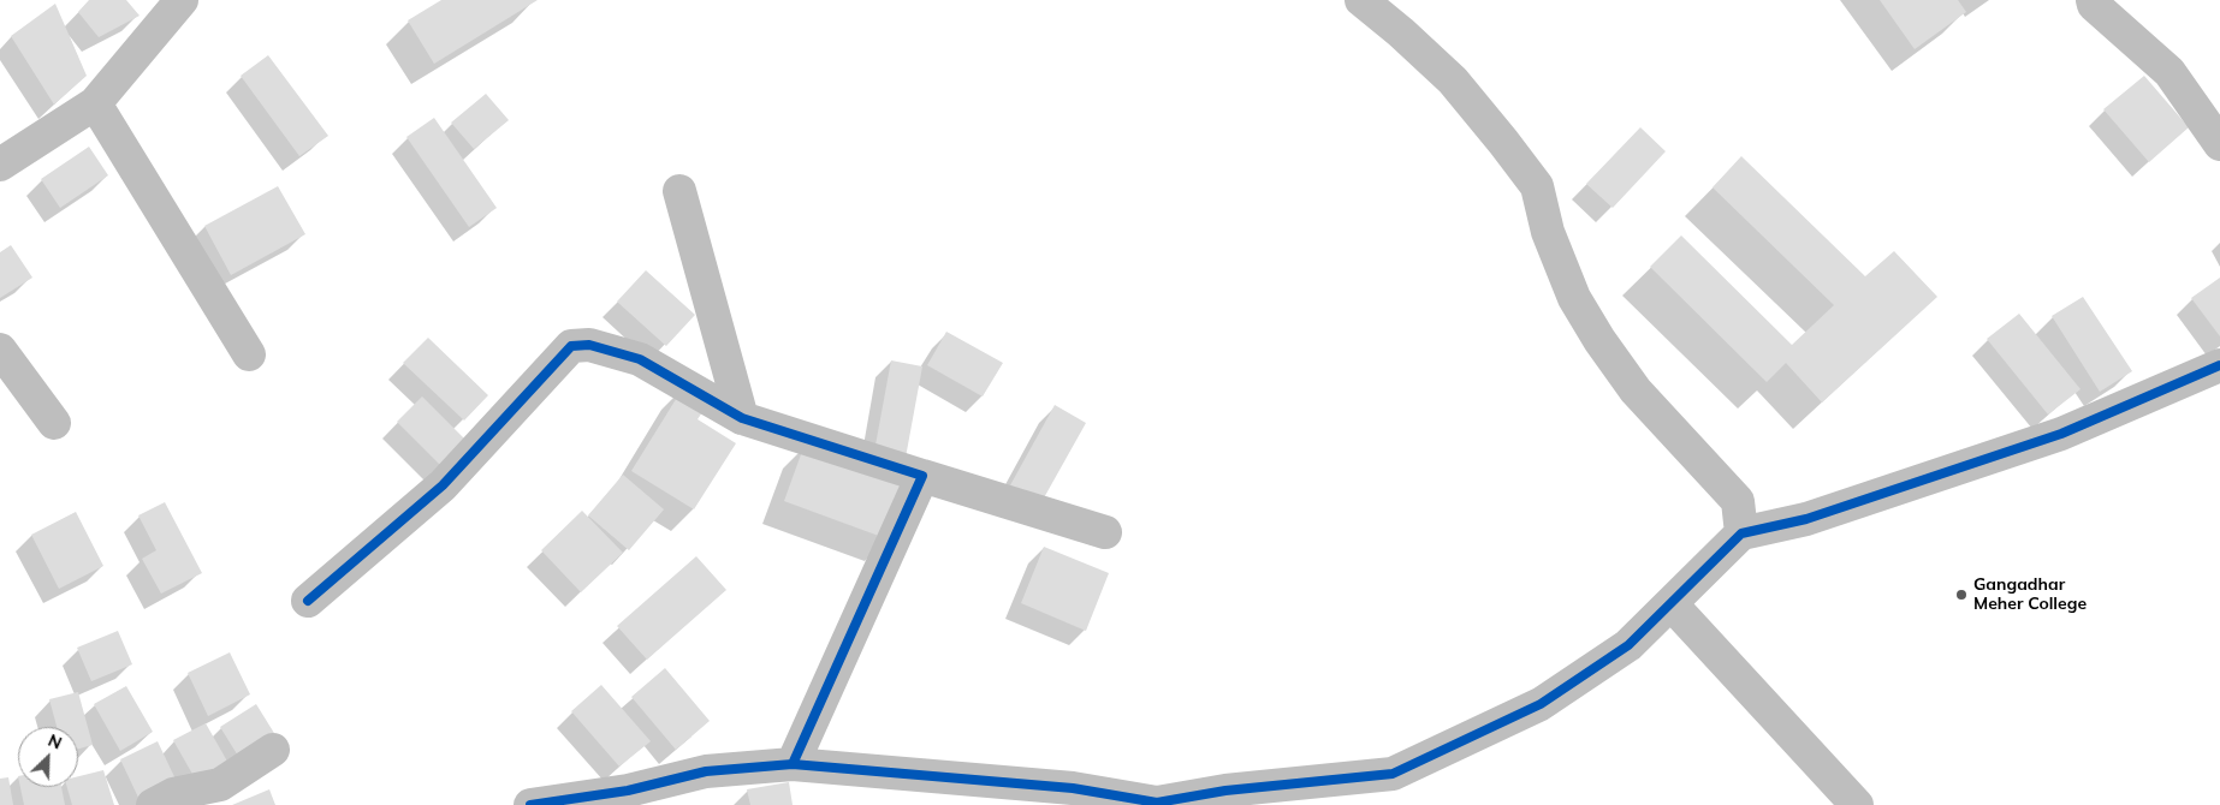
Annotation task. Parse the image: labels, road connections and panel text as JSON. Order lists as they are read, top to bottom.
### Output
{
  "places": ["Gangadhar Meher College"],
  "north": "top right"
}
